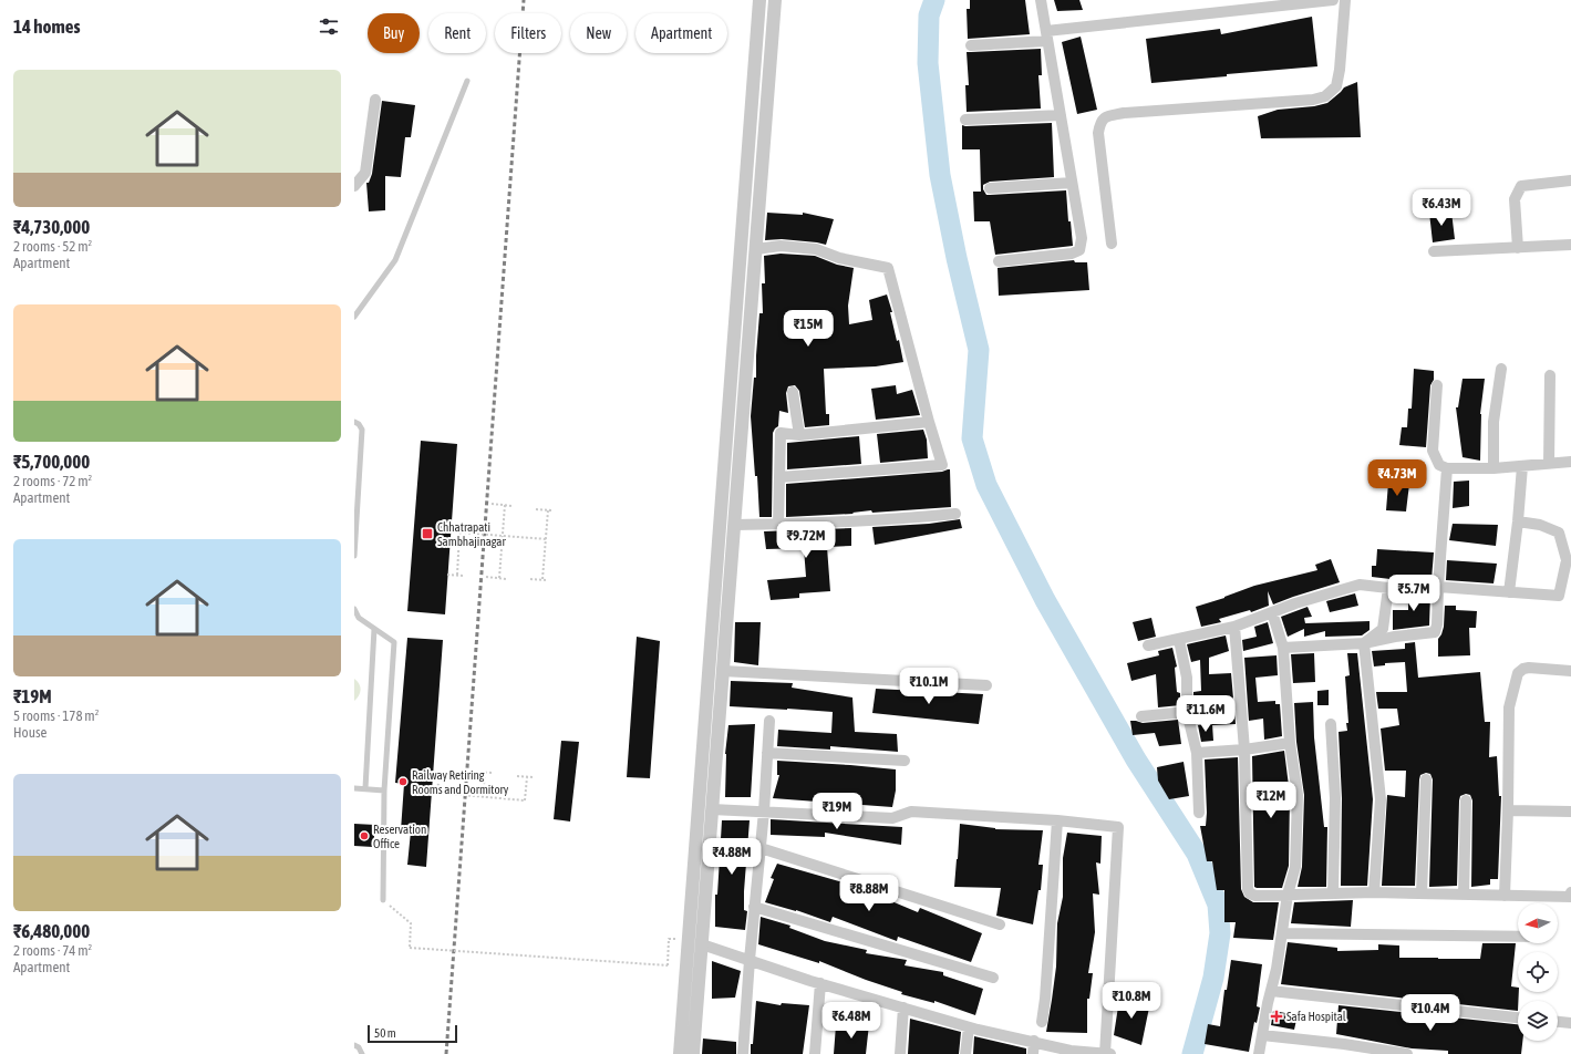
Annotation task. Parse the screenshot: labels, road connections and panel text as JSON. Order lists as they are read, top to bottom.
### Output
{
  "places": {
    "transit": ["Chhatrapati Sambhajinagar"],
    "other": ["Railway Retiring Rooms and Dormitory", "Reservation Office"],
    "health": ["Safa Hospital"]
  },
  "scale_bar": "50 m",
  "north": "left",
  "page": {
    "heading": "14 homes",
    "chip": [
      "Buy",
      "Rent",
      "Filters",
      "New",
      "Apartment"
    ],
    "list": [
      {
        "name": "₹4,730,000",
        "note": "2 rooms · 52 m² · Apartment"
      },
      {
        "name": "₹5,700,000",
        "note": "2 rooms · 72 m² · Apartment"
      },
      {
        "name": "₹19M",
        "note": "5 rooms · 178 m² · House"
      },
      {
        "name": "₹6,480,000",
        "note": "2 rooms · 74 m² · Apartment"
      }
    ],
    "price": [
      "₹6.43M",
      "₹15M",
      "₹4.73M",
      "₹9.72M",
      "₹5.7M",
      "₹10.1M",
      "₹11.6M",
      "₹12M",
      "₹19M",
      "₹4.88M",
      "₹8.88M",
      "₹10.8M",
      "₹10.4M",
      "₹6.48M"
    ],
    "scale": "50 m"
  }
}
